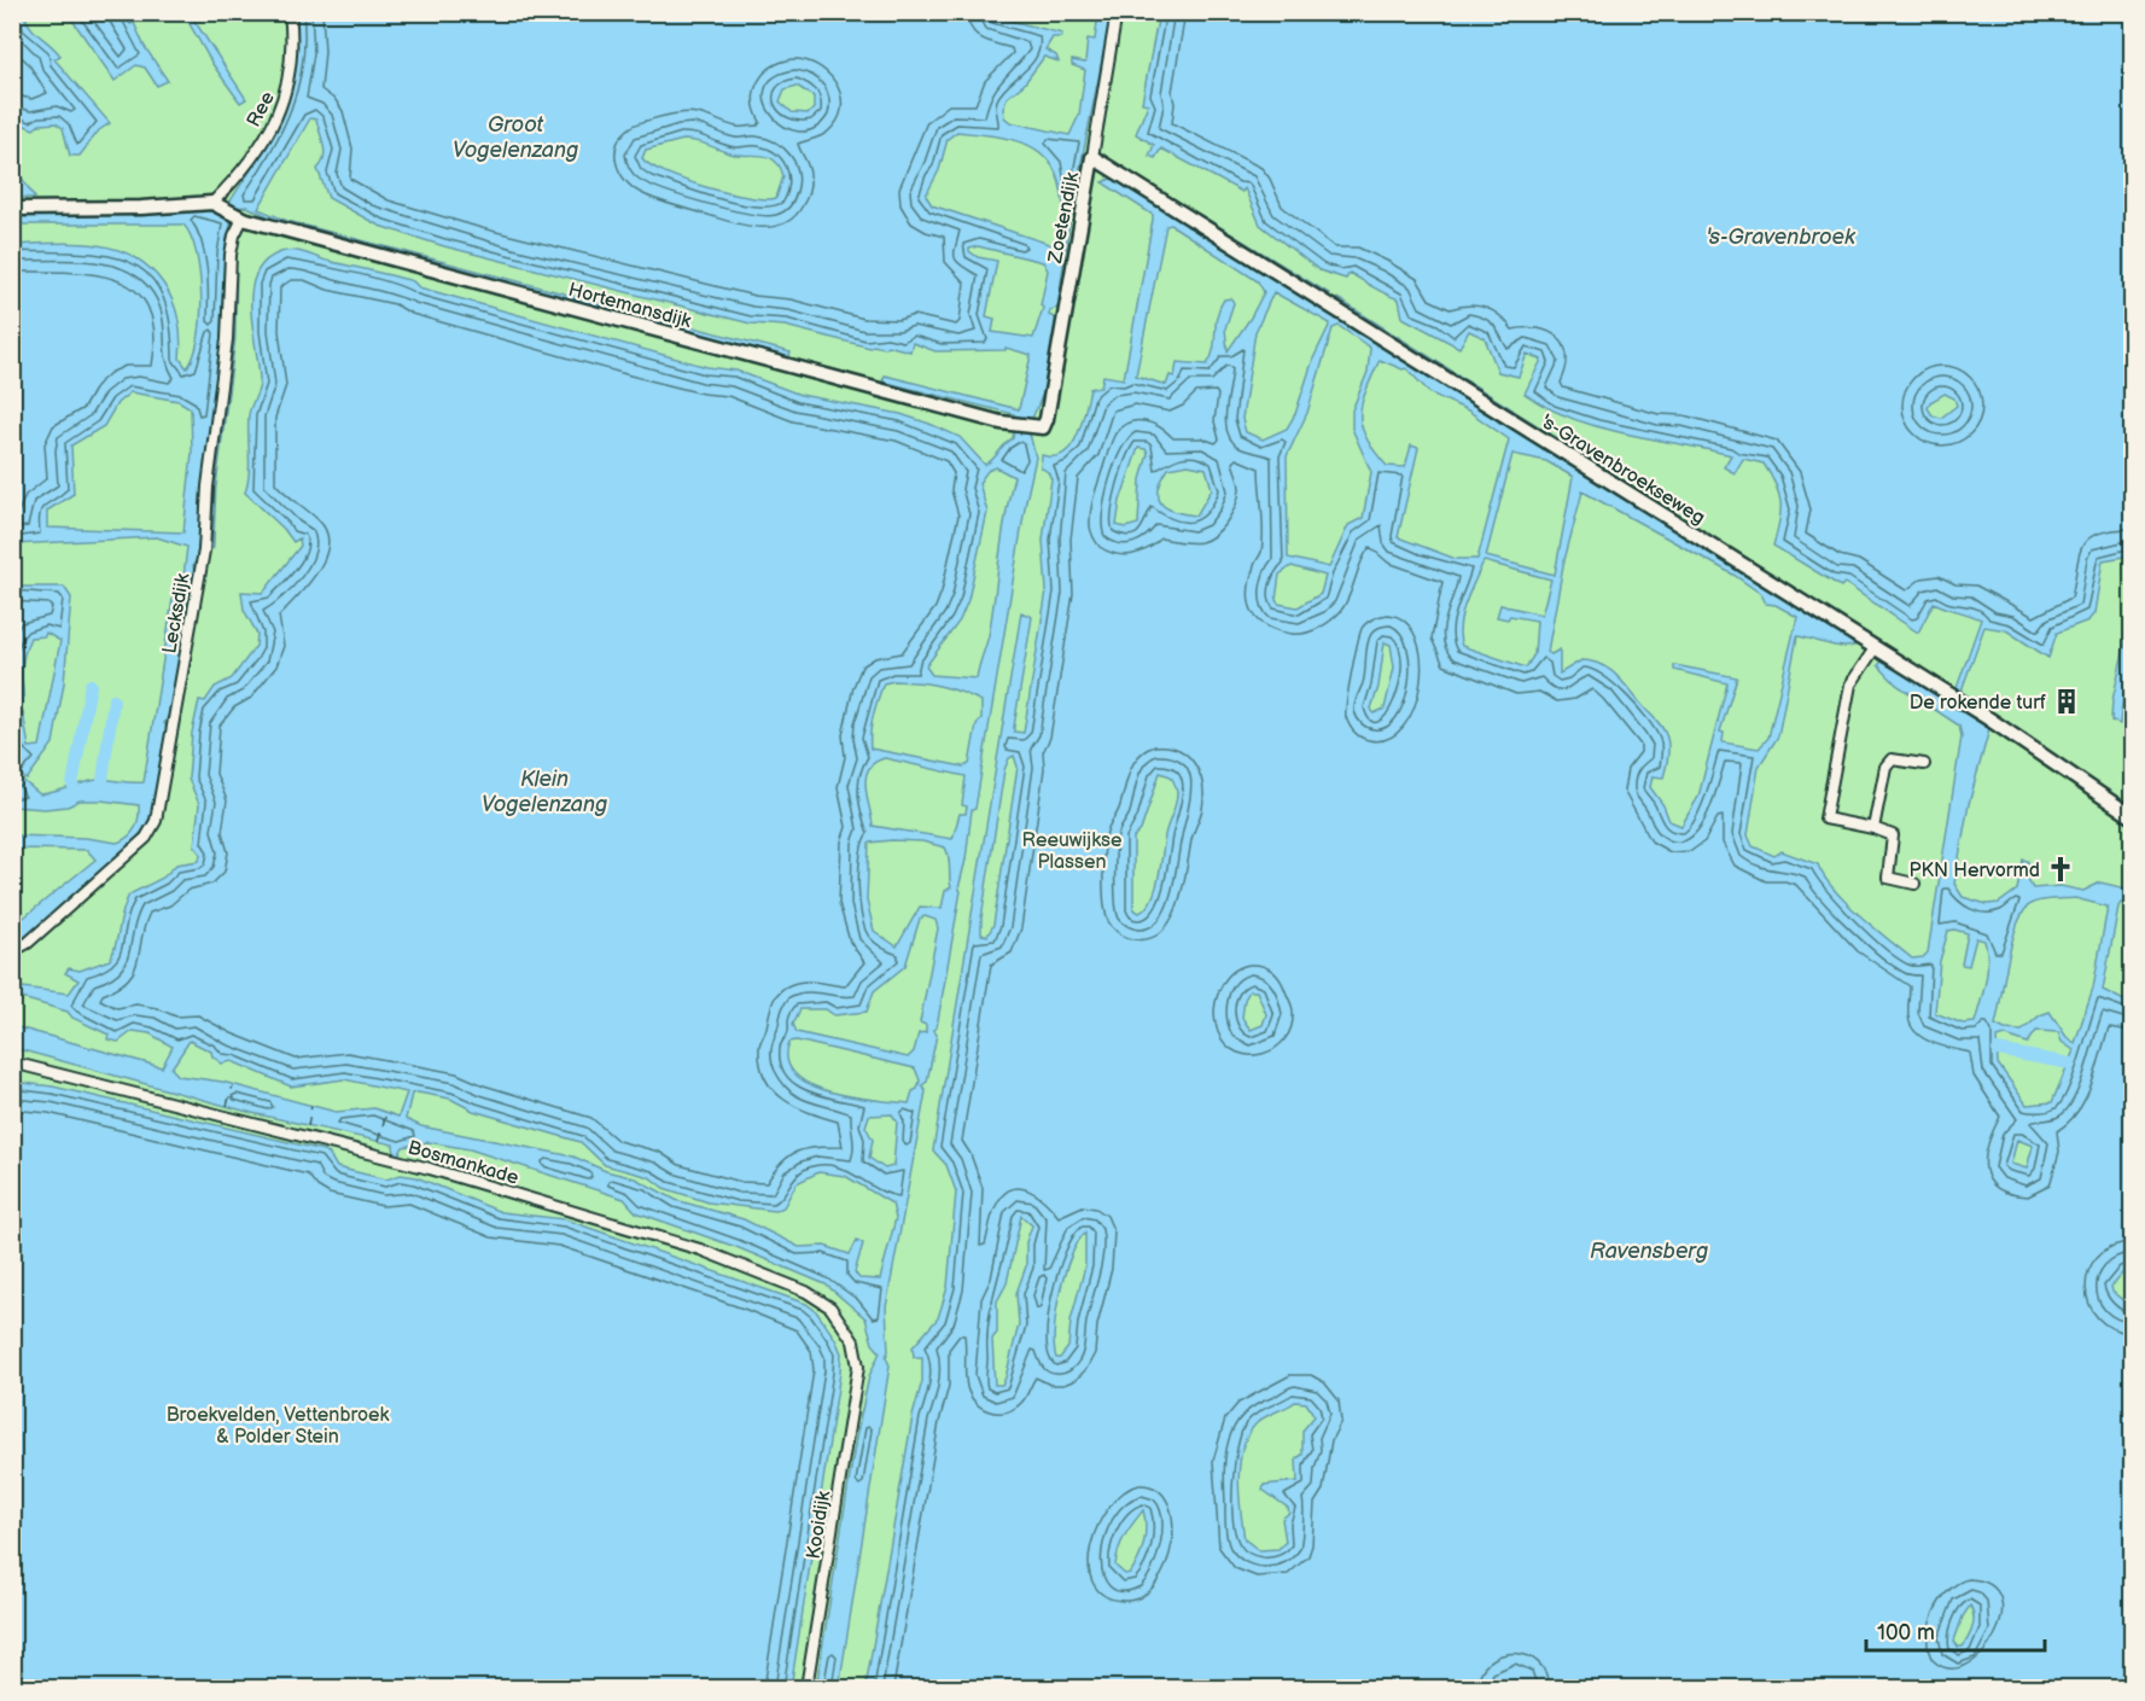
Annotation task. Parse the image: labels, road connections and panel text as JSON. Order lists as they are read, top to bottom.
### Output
{
  "streets": {
    "street": [
      "Ree",
      "Zoetendijk",
      "Hortemansdijk",
      "'s-Gravenbroekseweg",
      "Lecksdijk",
      "Bosmankade",
      "Kooidijk"
    ]
  },
  "crossings": [
    ["Ree", "Hortemansdijk"],
    ["Ree", "Lecksdijk"],
    ["Zoetendijk", "Hortemansdijk"],
    ["Zoetendijk", "'s-Gravenbroekseweg"],
    ["Hortemansdijk", "Lecksdijk"],
    ["Bosmankade", "Kooidijk"]
  ],
  "water": [
    "Groot Vogelenzang",
    "'s-Gravenbroek",
    "Klein Vogelenzang",
    "Ravensberg"
  ],
  "parks": ["Reeuwijkse Plassen", "Broekvelden, Vettenbroek & Polder Stein"],
  "places": {
    "building": ["De rokende turf"],
    "church": ["PKN Hervormd"]
  },
  "scale_bar": "100 m"
}
